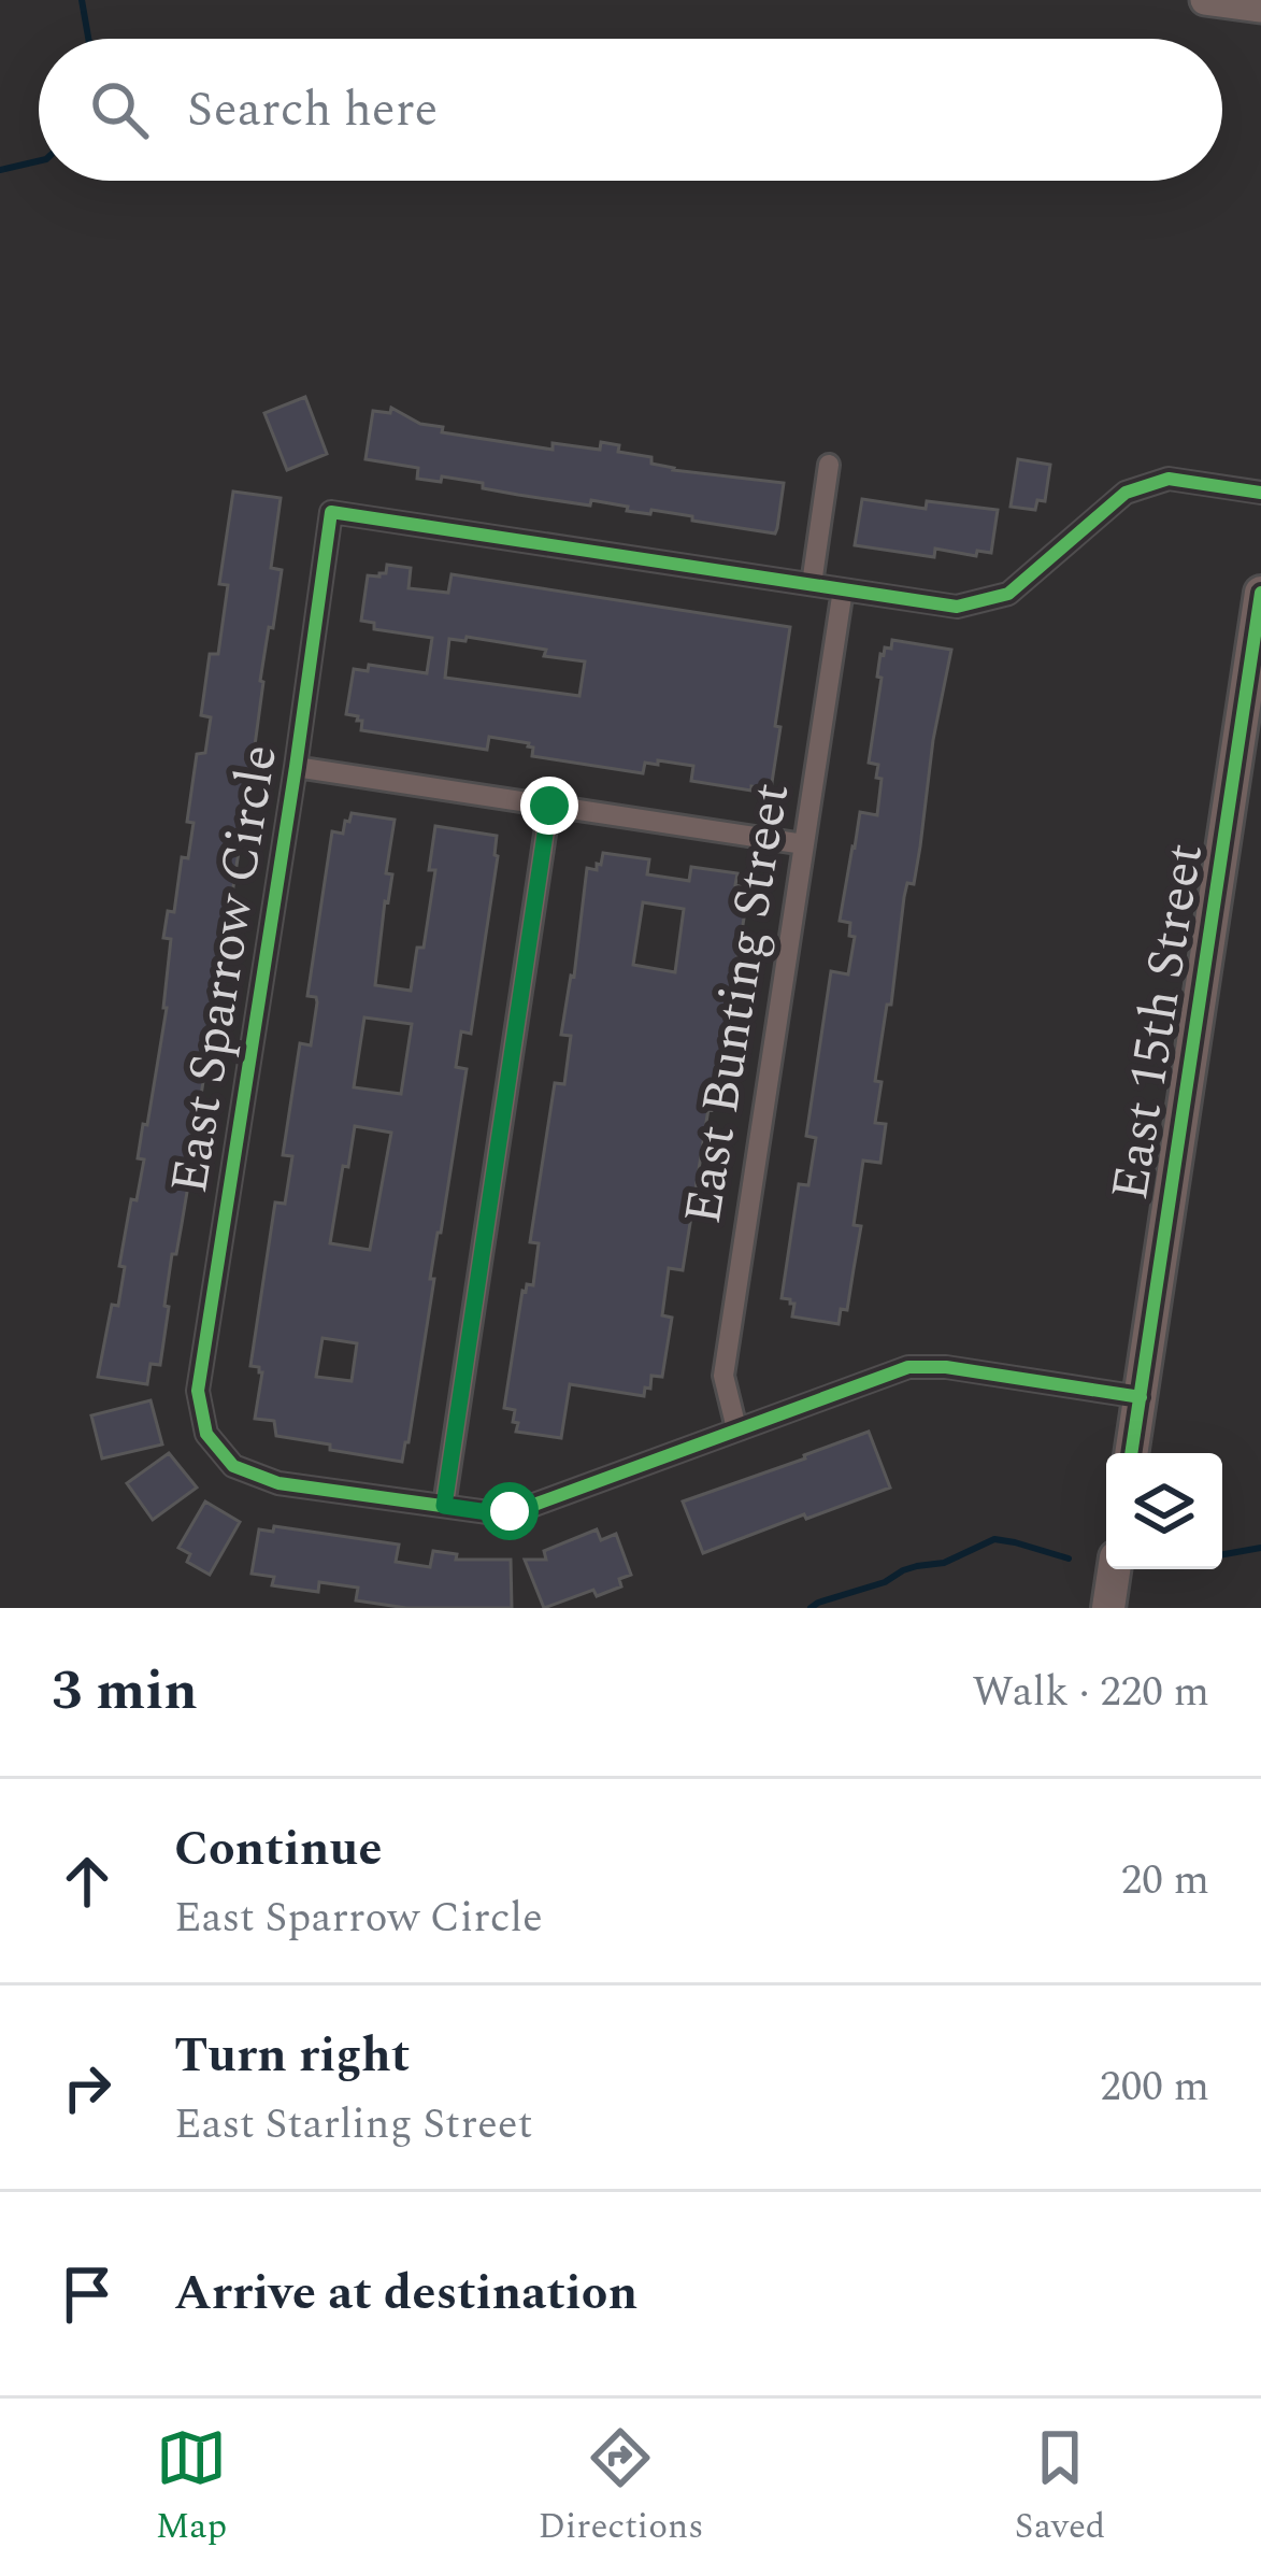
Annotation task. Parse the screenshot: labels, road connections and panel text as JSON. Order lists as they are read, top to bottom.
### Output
{
  "streets": {
    "main road": ["East 15th Street"],
    "street": ["East Sparrow Circle", "East Bunting Street"]
  },
  "crossings": [
    ["East Sparrow Circle", "East Bunting Street"],
    ["East Sparrow Circle", "East 15th Street"]
  ],
  "page": {
    "search": "Search here",
    "heading": ["3 min", "Walk · 220 m"],
    "list": [
      ["Continue", "East Sparrow Circle", "20 m"],
      ["Turn right", "East Starling Street", "200 m"],
      "Arrive at destination"
    ],
    "nav": ["Map", "Directions", "Saved"]
  }
}
